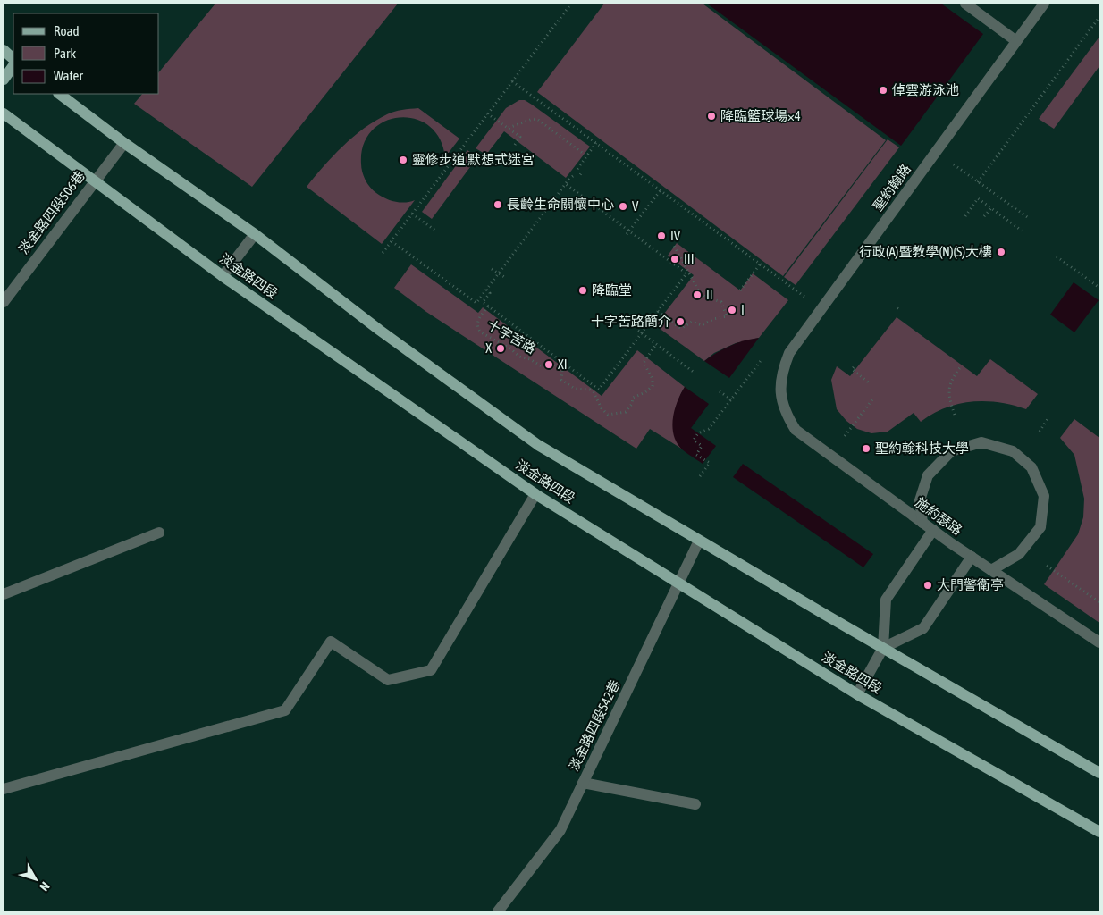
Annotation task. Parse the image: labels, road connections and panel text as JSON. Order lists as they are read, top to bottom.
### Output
{
  "streets": {
    "main road": ["淡金路四段"],
    "street": [
      "聖約翰路",
      "淡金路四段506巷",
      "施約瑟路",
      "淡金路四段542巷"
    ],
    "path": ["十字苦路"]
  },
  "crossings": [
    ["聖約翰路", "施約瑟路"],
    ["淡金路四段506巷", "淡金路四段"],
    ["淡金路四段", "淡金路四段542巷"]
  ],
  "places": [
    "倬雲游泳池",
    "降臨籃球場×4",
    "靈修步道 默想式迷宮",
    "長齡生命關懷中心",
    "V",
    "IV",
    "行政(A)暨教學(N)(S)大樓",
    "III",
    "降臨堂",
    "II",
    "I",
    "十字苦路簡介",
    "X",
    "XI",
    "聖約翰科技大學",
    "大門警衛亭"
  ],
  "legend": ["Road", "Park", "Water"],
  "north": "bottom right"
}
